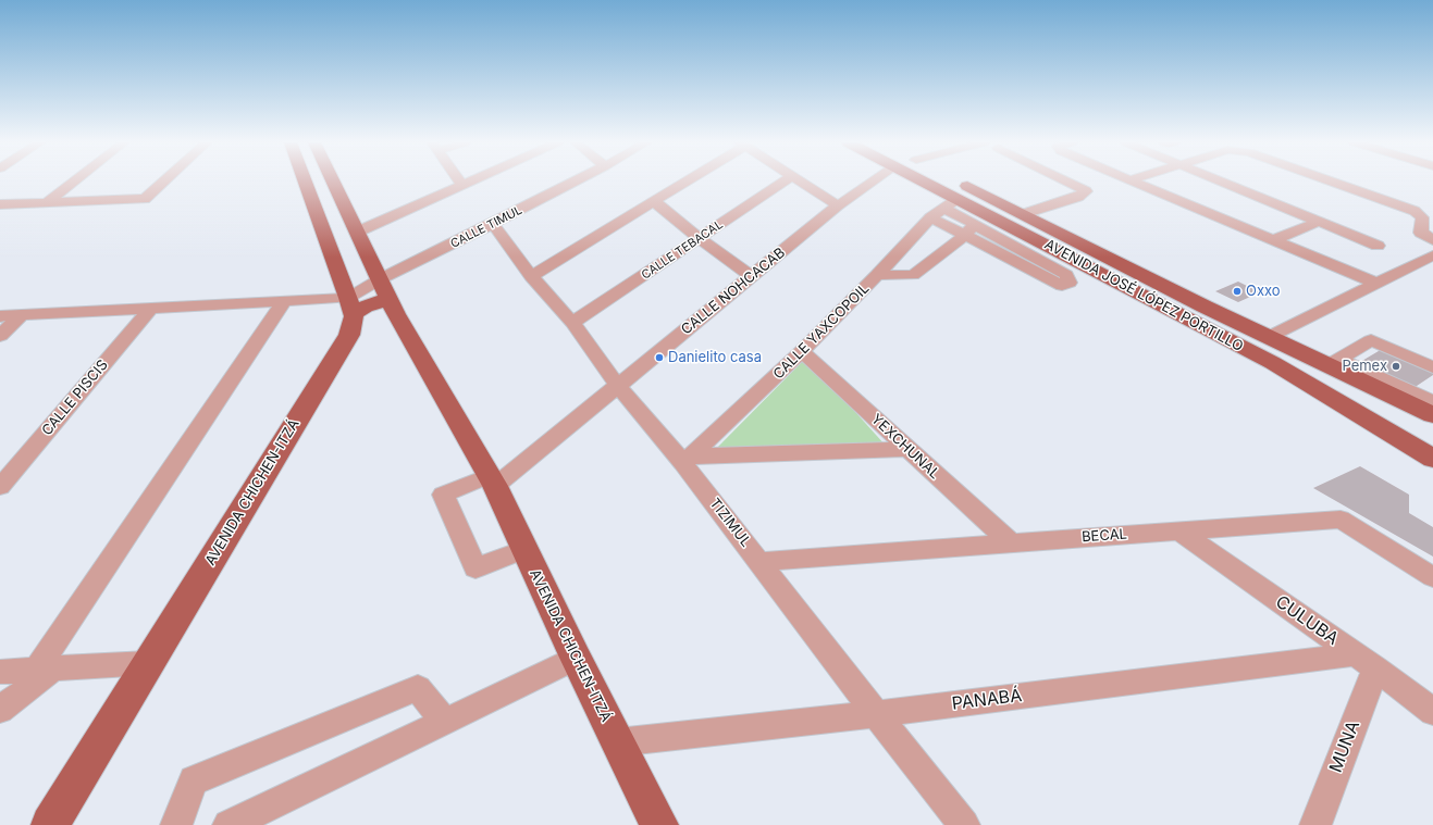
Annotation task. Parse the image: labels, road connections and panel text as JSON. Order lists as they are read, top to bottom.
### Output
{
  "streets": {
    "main road": ["AVENIDA JOSÉ LÓPEZ PORTILLO", "AVENIDA CHICHEN-ITZÁ"],
    "street": [
      "CALLE TIMUL",
      "CALLE TEBACAL",
      "CALLE NOHCACAB",
      "CALLE YAXCOPOIL",
      "CALLE PISCIS",
      "YEXCHUNAL",
      "TIZIMUL",
      "BECAL",
      "CULUBA",
      "PANABÁ",
      "MUNA"
    ]
  },
  "crossings": [
    ["CALLE TIMUL", "AVENIDA CHICHEN-ITZÁ"],
    ["CALLE TIMUL", "TIZIMUL"],
    ["CALLE TEBACAL", "TIZIMUL"],
    ["CALLE NOHCACAB", "AVENIDA CHICHEN-ITZÁ"],
    ["CALLE NOHCACAB", "TIZIMUL"],
    ["AVENIDA JOSÉ LÓPEZ PORTILLO", "CALLE YAXCOPOIL"],
    ["CALLE YAXCOPOIL", "YEXCHUNAL"],
    ["CALLE YAXCOPOIL", "TIZIMUL"],
    ["YEXCHUNAL", "BECAL"],
    ["AVENIDA CHICHEN-ITZÁ", "PANABÁ"],
    ["TIZIMUL", "BECAL"],
    ["TIZIMUL", "PANABÁ"],
    ["BECAL", "CULUBA"],
    ["CULUBA", "PANABÁ"],
    ["CULUBA", "MUNA"],
    ["PANABÁ", "MUNA"]
  ],
  "places": ["Oxxo", "Danielito casa", "Pemex"]
}
